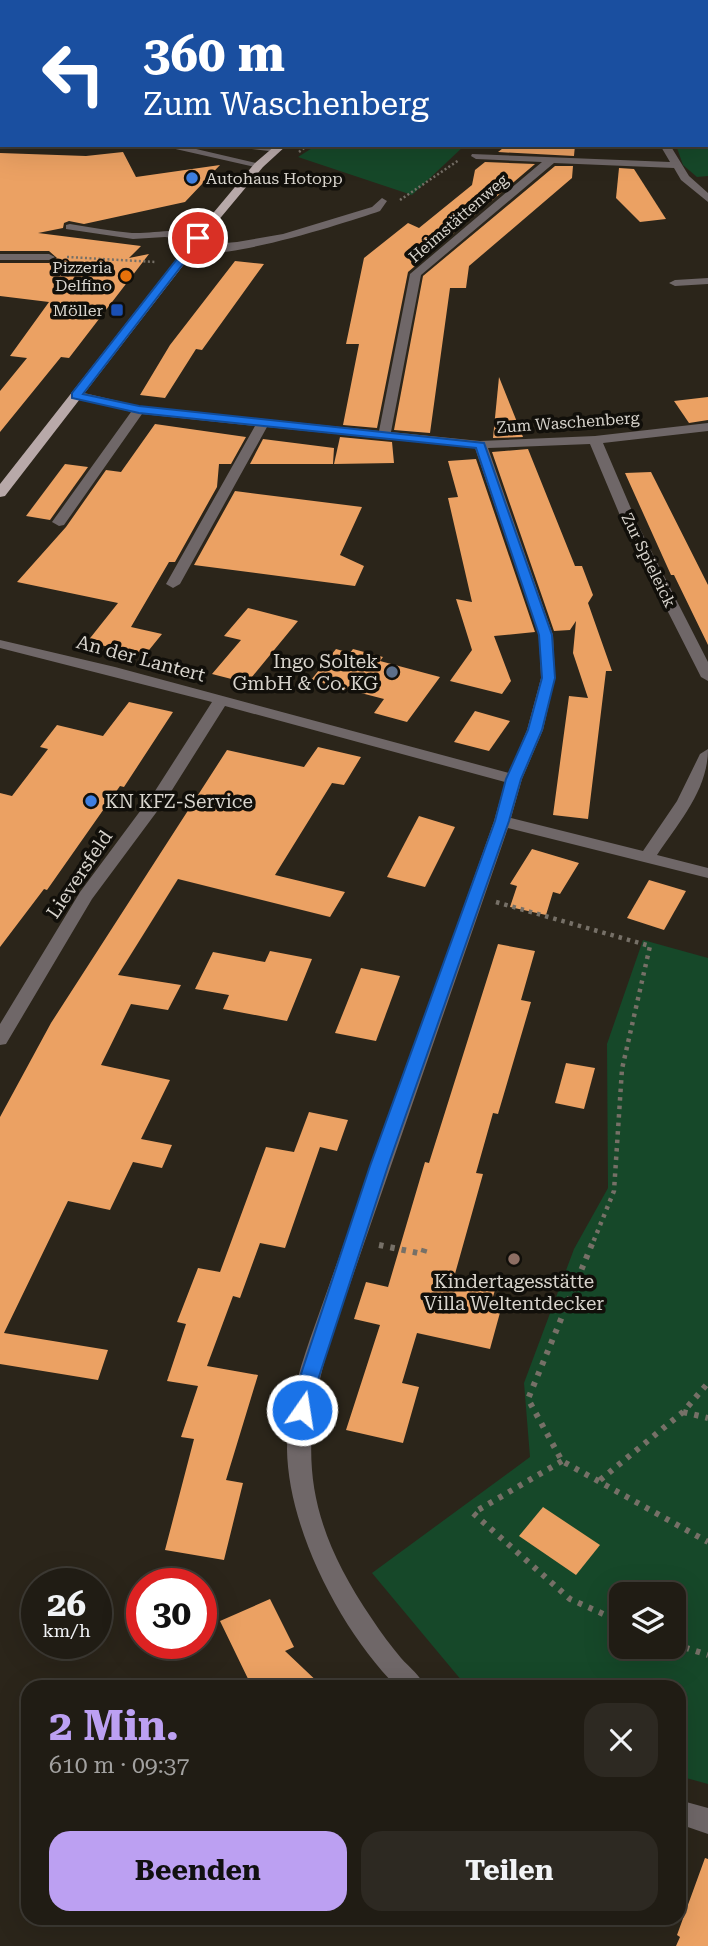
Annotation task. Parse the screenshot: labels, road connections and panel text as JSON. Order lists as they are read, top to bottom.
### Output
{
  "streets": {
    "street": [
      "Heimstättenweg",
      "Zum Waschenberg",
      "Zur Spieleick",
      "An der Lantert",
      "Lieversfeld"
    ]
  },
  "crossings": [
    ["Heimstättenweg", "Zum Waschenberg"],
    ["Zum Waschenberg", "Zur Spieleick"],
    ["An der Lantert", "Lieversfeld"]
  ],
  "places": {
    "other": [
      "Autohaus Hotopp",
      "Pizzeria Delfino",
      "Ingo Soltek GmbH & Co. KG",
      "KN KFZ-Service",
      "Kindertagesstätte Villa Weltentdecker"
    ],
    "transit": ["Möller"]
  },
  "page": {
    "turn": ["360 m", "Zum Waschenberg"],
    "speed": "26 km/h",
    "limit": "30",
    "heading": ["2 Min.", "610 m · 09:37"],
    "buttons": ["Beenden", "Teilen"]
  }
}
